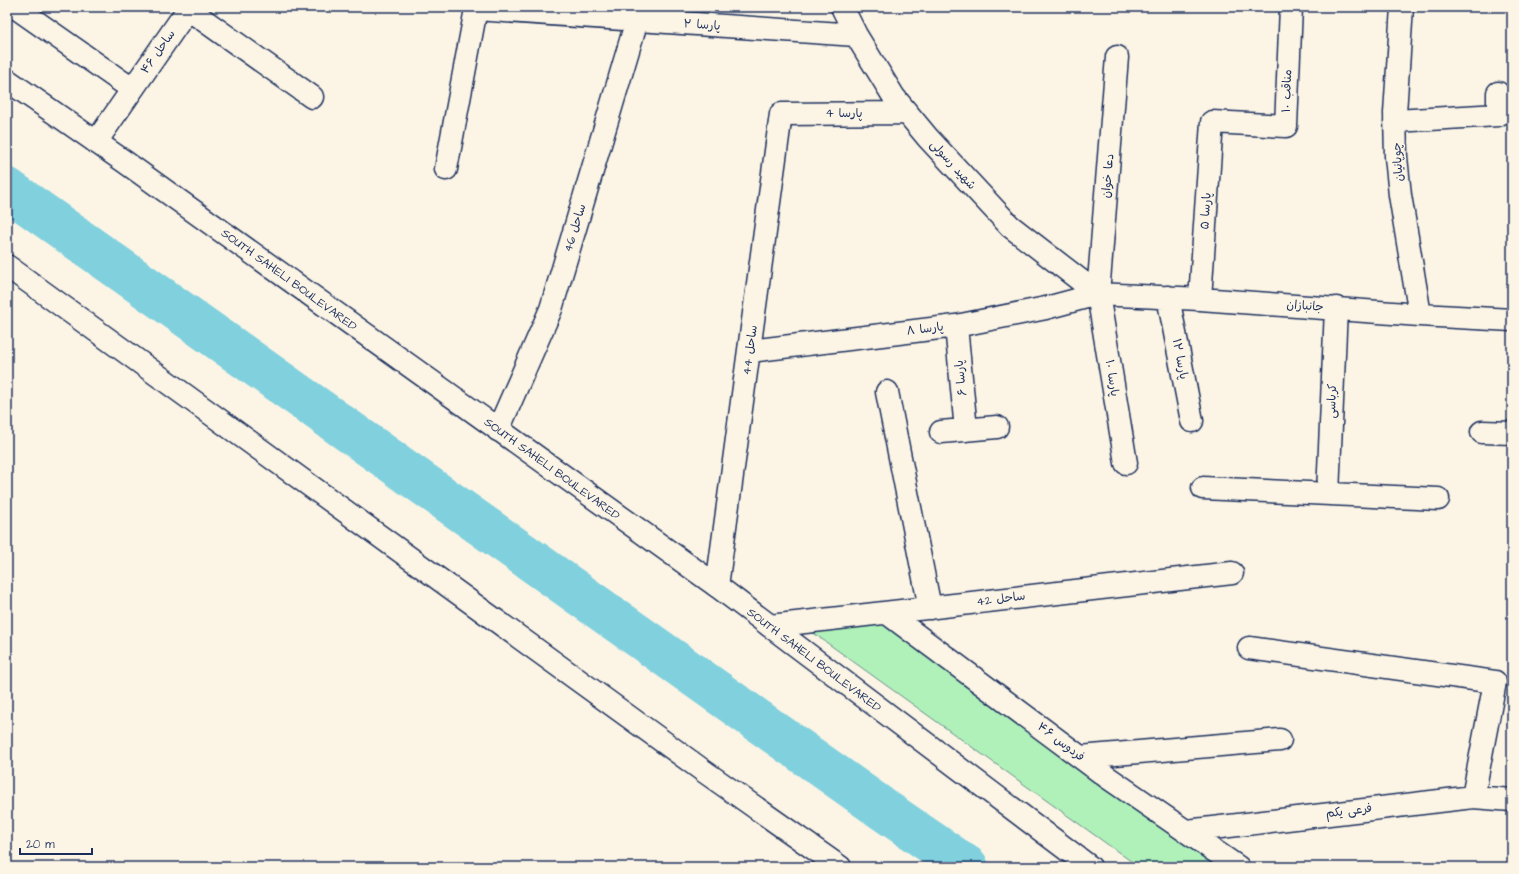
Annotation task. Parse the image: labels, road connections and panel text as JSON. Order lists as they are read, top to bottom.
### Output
{
  "streets": {
    "street": [
      "پارسا ۲",
      "ساحل ۴۶",
      "مناقب ۱۰",
      "پارسا 4",
      "چوپانیان",
      "شهید رسولی",
      "دعا خوان",
      "پارسا ۵",
      "ساحل 46",
      "SOUTH SAHELI BOULEVARED",
      "جانبازان",
      "پارسا ۸",
      "ساحل 44",
      "پارسا ۱۲",
      "پارسا ۶",
      "پارسا ۱۰",
      "کرباسی",
      "ساحل 42",
      "فردوس ۴۶",
      "فرعی یکم"
    ]
  },
  "crossings": [
    ["پارسا ۲", "شهید رسولی"],
    ["پارسا ۲", "ساحل 46"],
    ["ساحل ۴۶", "SOUTH SAHELI BOULEVARED"],
    ["مناقب ۱۰", "پارسا ۵"],
    ["پارسا 4", "شهید رسولی"],
    ["پارسا 4", "ساحل 44"],
    ["چوپانیان", "جانبازان"],
    ["شهید رسولی", "دعا خوان"],
    ["شهید رسولی", "جانبازان"],
    ["شهید رسولی", "پارسا ۸"],
    ["شهید رسولی", "پارسا ۱۰"],
    ["دعا خوان", "جانبازان"],
    ["دعا خوان", "پارسا ۸"],
    ["دعا خوان", "پارسا ۱۰"],
    ["پارسا ۵", "جانبازان"],
    ["ساحل 46", "SOUTH SAHELI BOULEVARED"],
    ["SOUTH SAHELI BOULEVARED", "ساحل 44"],
    ["SOUTH SAHELI BOULEVARED", "ساحل 42"],
    ["جانبازان", "پارسا ۸"],
    ["جانبازان", "پارسا ۱۲"],
    ["جانبازان", "پارسا ۱۰"],
    ["جانبازان", "کرباسی"],
    ["پارسا ۸", "ساحل 44"],
    ["پارسا ۸", "پارسا ۶"],
    ["پارسا ۸", "پارسا ۱۰"],
    ["ساحل 42", "فردوس ۴۶"],
    ["فردوس ۴۶", "فرعی یکم"]
  ],
  "scale_bar": "20 m"
}
